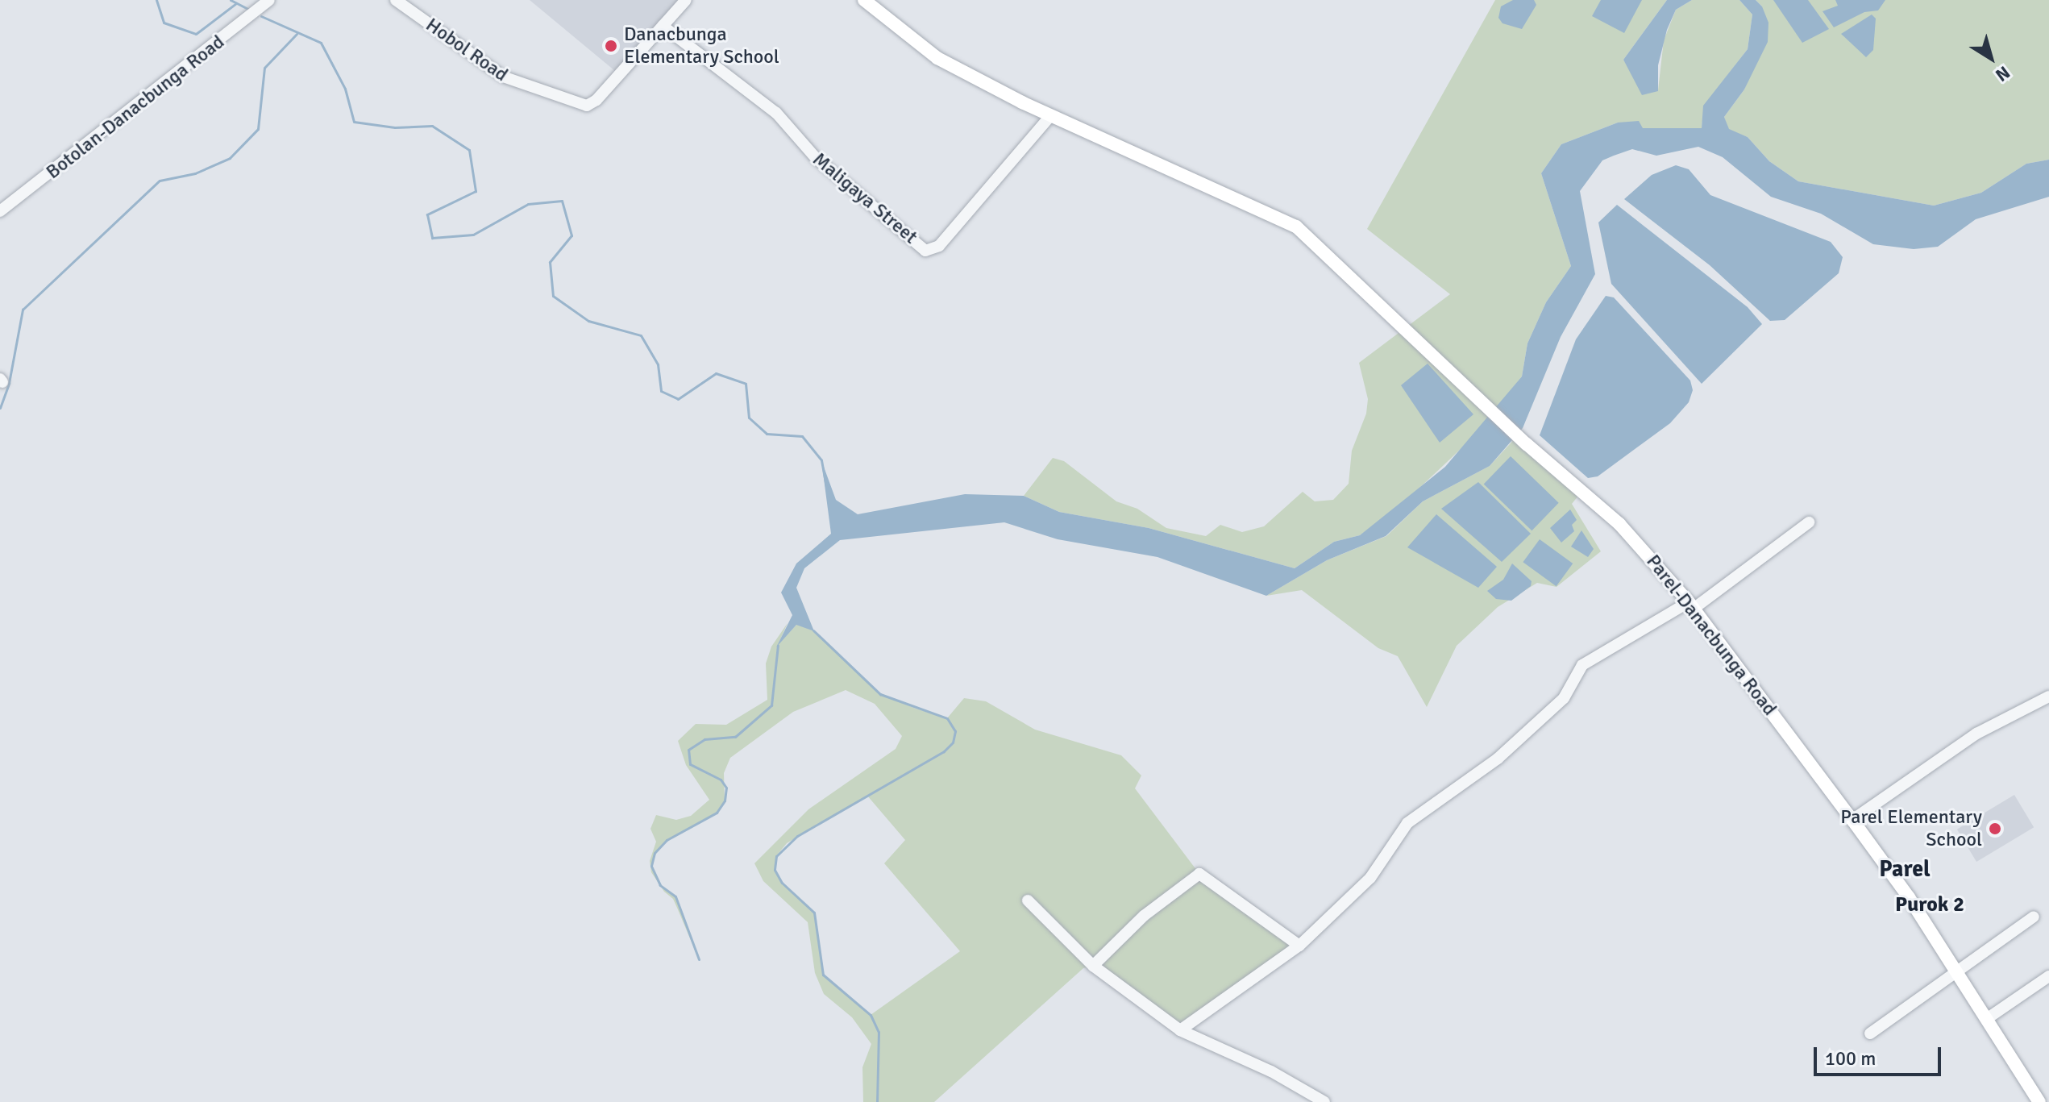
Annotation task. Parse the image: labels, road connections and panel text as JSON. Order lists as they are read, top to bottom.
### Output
{
  "streets": {
    "main road": ["Parel-Danacbunga Road"],
    "street": ["Hobol Road", "Botolan-Danacbunga Road", "Maligaya Street"]
  },
  "crossings": [
    ["Hobol Road", "Maligaya Street"],
    ["Maligaya Street", "Parel-Danacbunga Road"]
  ],
  "districts": ["Parel", "Purok 2"],
  "places": ["Danacbunga Elementary School", "Parel Elementary School"],
  "scale_bar": "100 m",
  "north": "bottom right"
}
